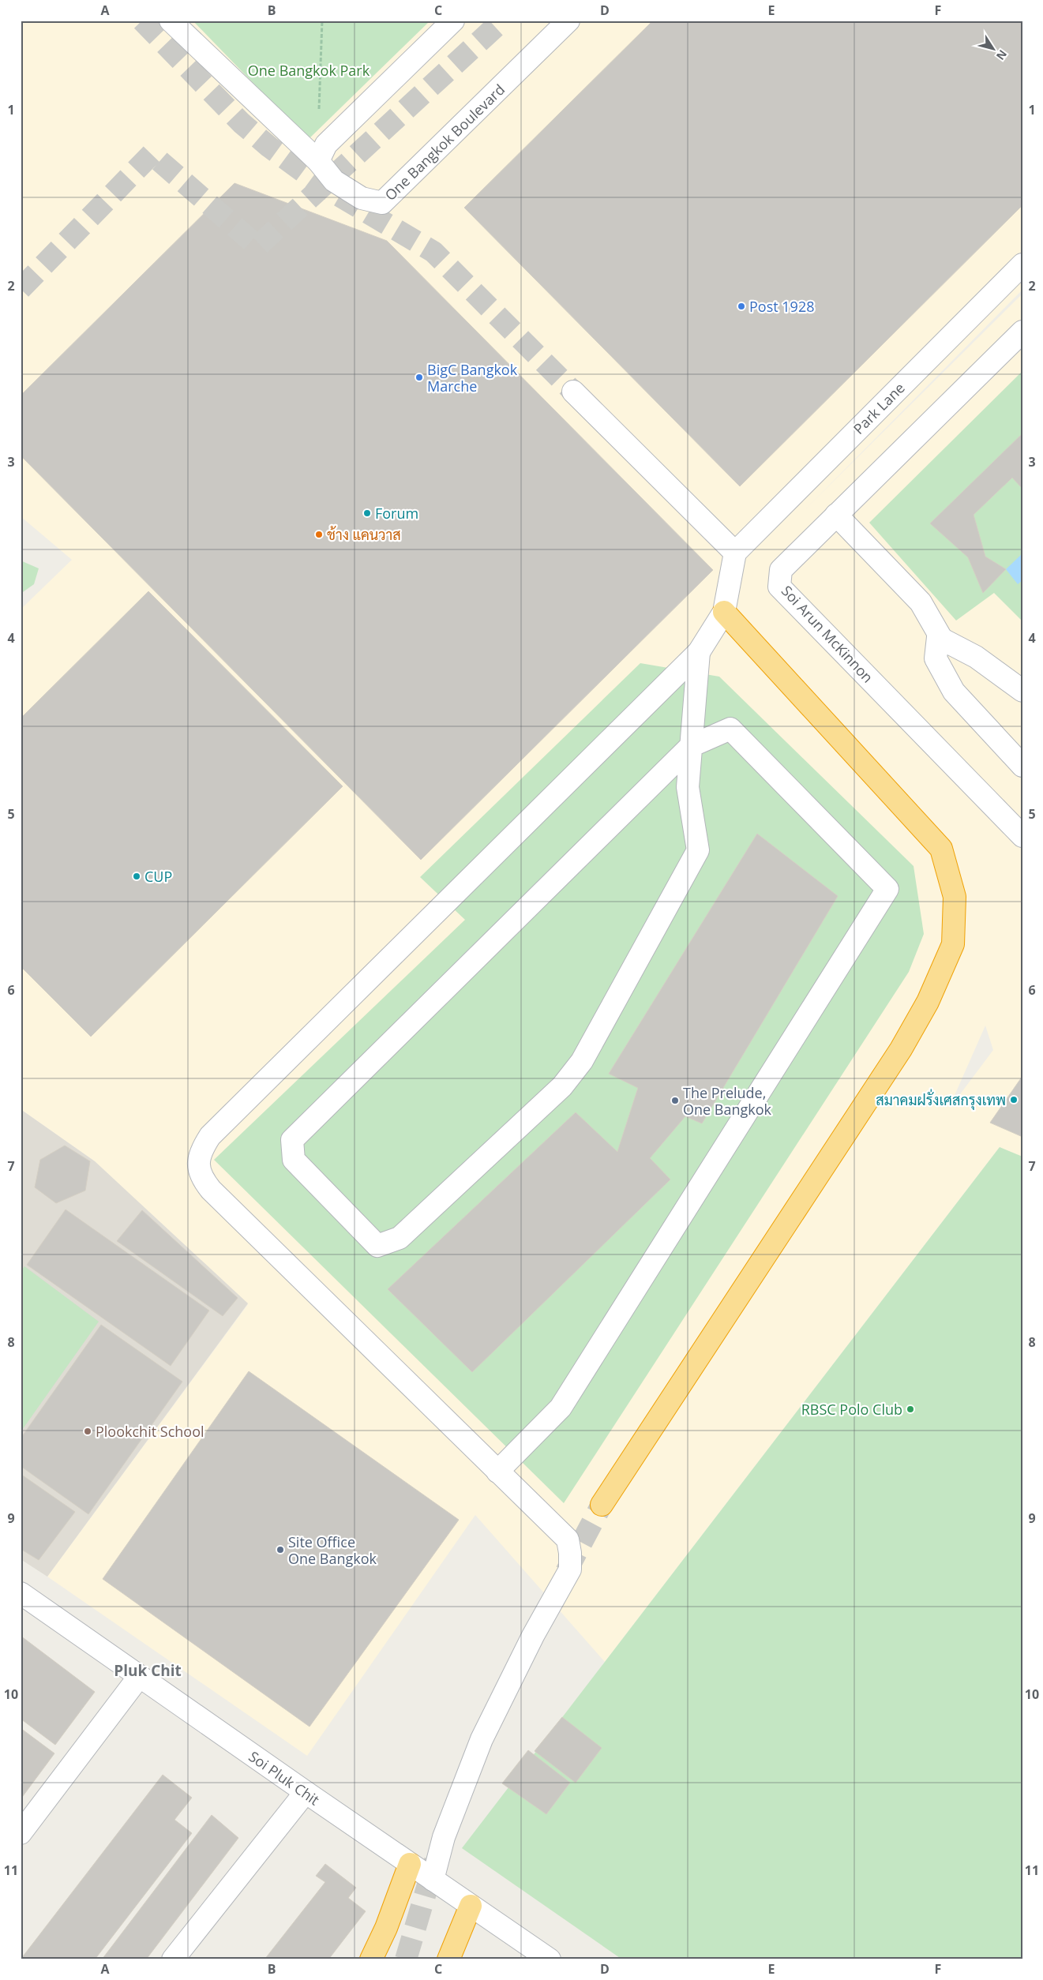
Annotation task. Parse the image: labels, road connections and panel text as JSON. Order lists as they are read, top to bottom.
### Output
{
  "streets": {
    "street": [
      "One Bangkok Boulevard",
      "Park Lane",
      "Soi Arun McKinnon",
      "Soi Pluk Chit"
    ]
  },
  "districts": ["Pluk Chit"],
  "parks": ["One Bangkok Park"],
  "places": [
    "Post 1928",
    "BigC Bangkok Marche",
    "Forum",
    "ช้าง แคนวาส",
    "CUP",
    "สมาคมฝรั่งเศสกรุงเทพ",
    "The Prelude, One Bangkok",
    "RBSC Polo Club",
    "Plookchit School",
    "Site Office One Bangkok"
  ],
  "north": "bottom right",
  "grid": {
    "columns": [
      "A",
      "B",
      "C",
      "D",
      "E",
      "F"
    ],
    "rows": [
      "1",
      "2",
      "3",
      "4",
      "5",
      "6",
      "7",
      "8",
      "9",
      "10",
      "11"
    ]
  }
}
